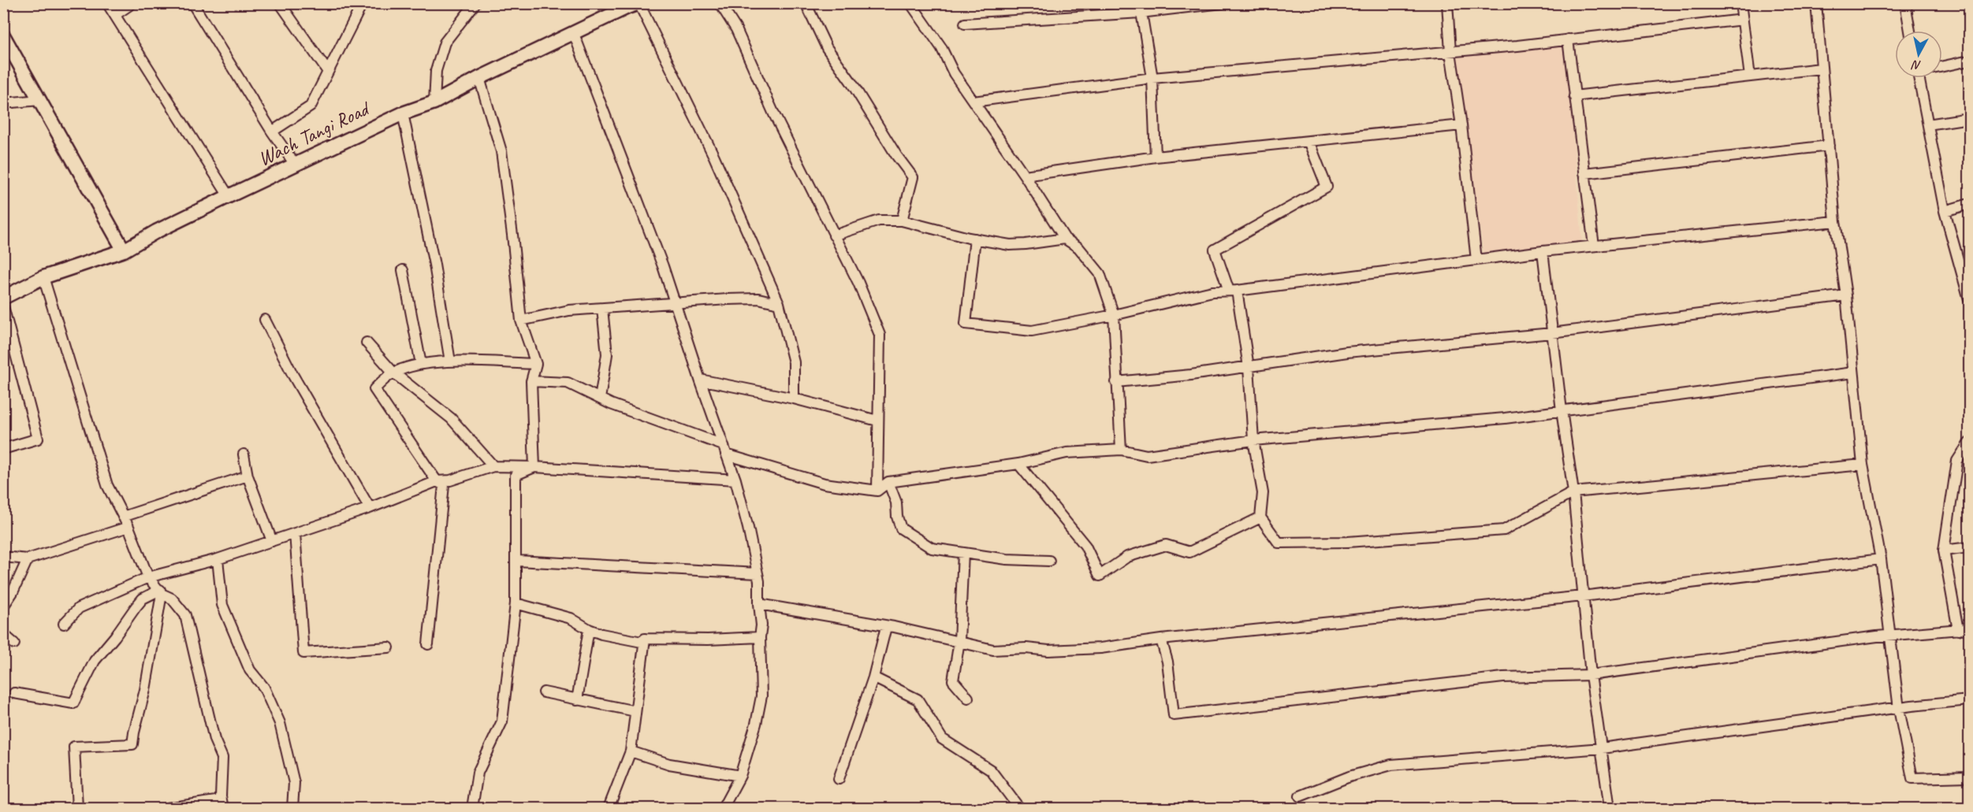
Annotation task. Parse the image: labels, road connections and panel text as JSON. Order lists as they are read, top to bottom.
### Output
{
  "streets": {
    "main road": ["Wach Tangi Road"]
  },
  "north": "bottom"
}
